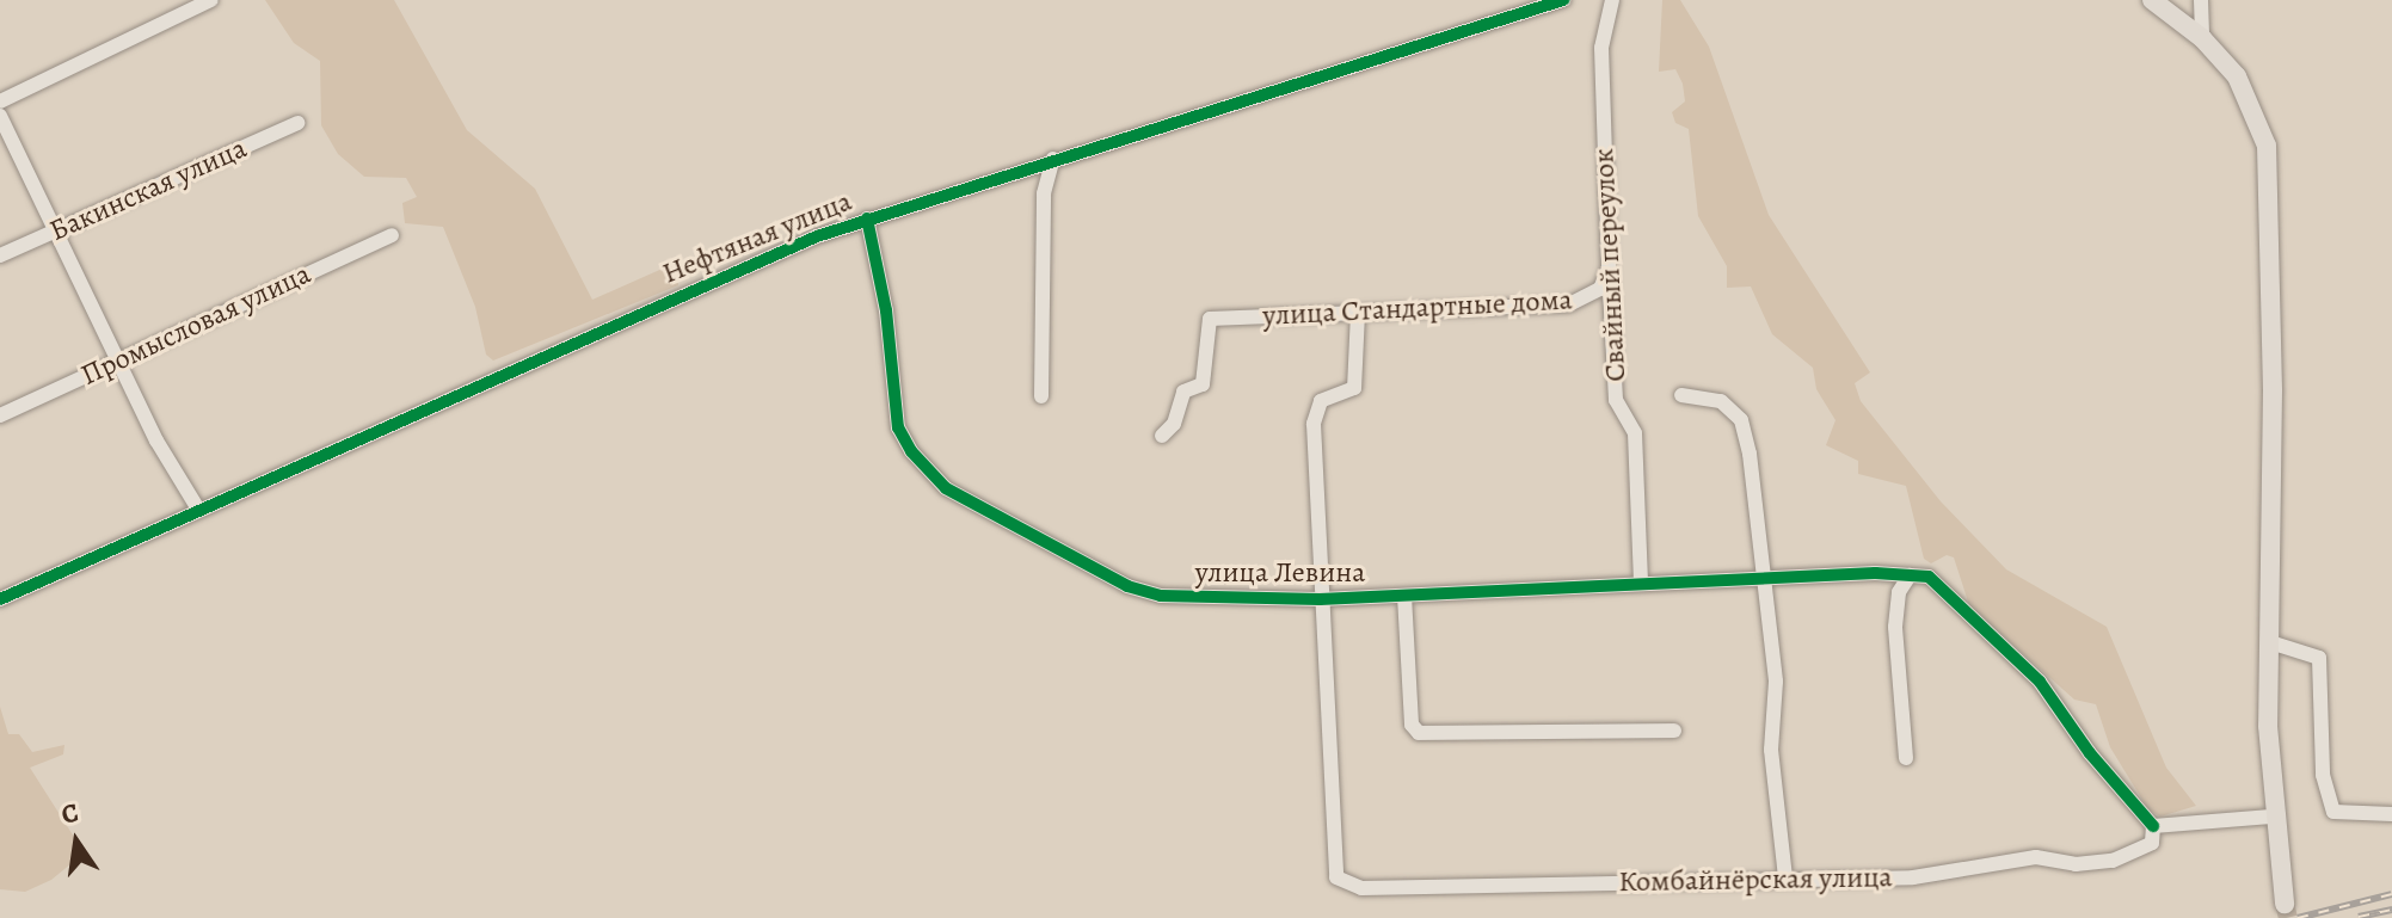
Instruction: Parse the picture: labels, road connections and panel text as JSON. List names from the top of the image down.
{
  "streets": {
    "street": [
      "Бакинская улица",
      "Нефтяная улица",
      "Свайный переулок",
      "улица Стандартные дома",
      "Промысловая улица",
      "улица Левина",
      "Комбайнёрская улица"
    ]
  },
  "crossings": [
    ["Нефтяная улица", "улица Левина"],
    ["Свайный переулок", "улица Стандартные дома"],
    ["Свайный переулок", "улица Левина"],
    ["улица Левина", "Комбайнёрская улица"]
  ],
  "north": "top"
}
